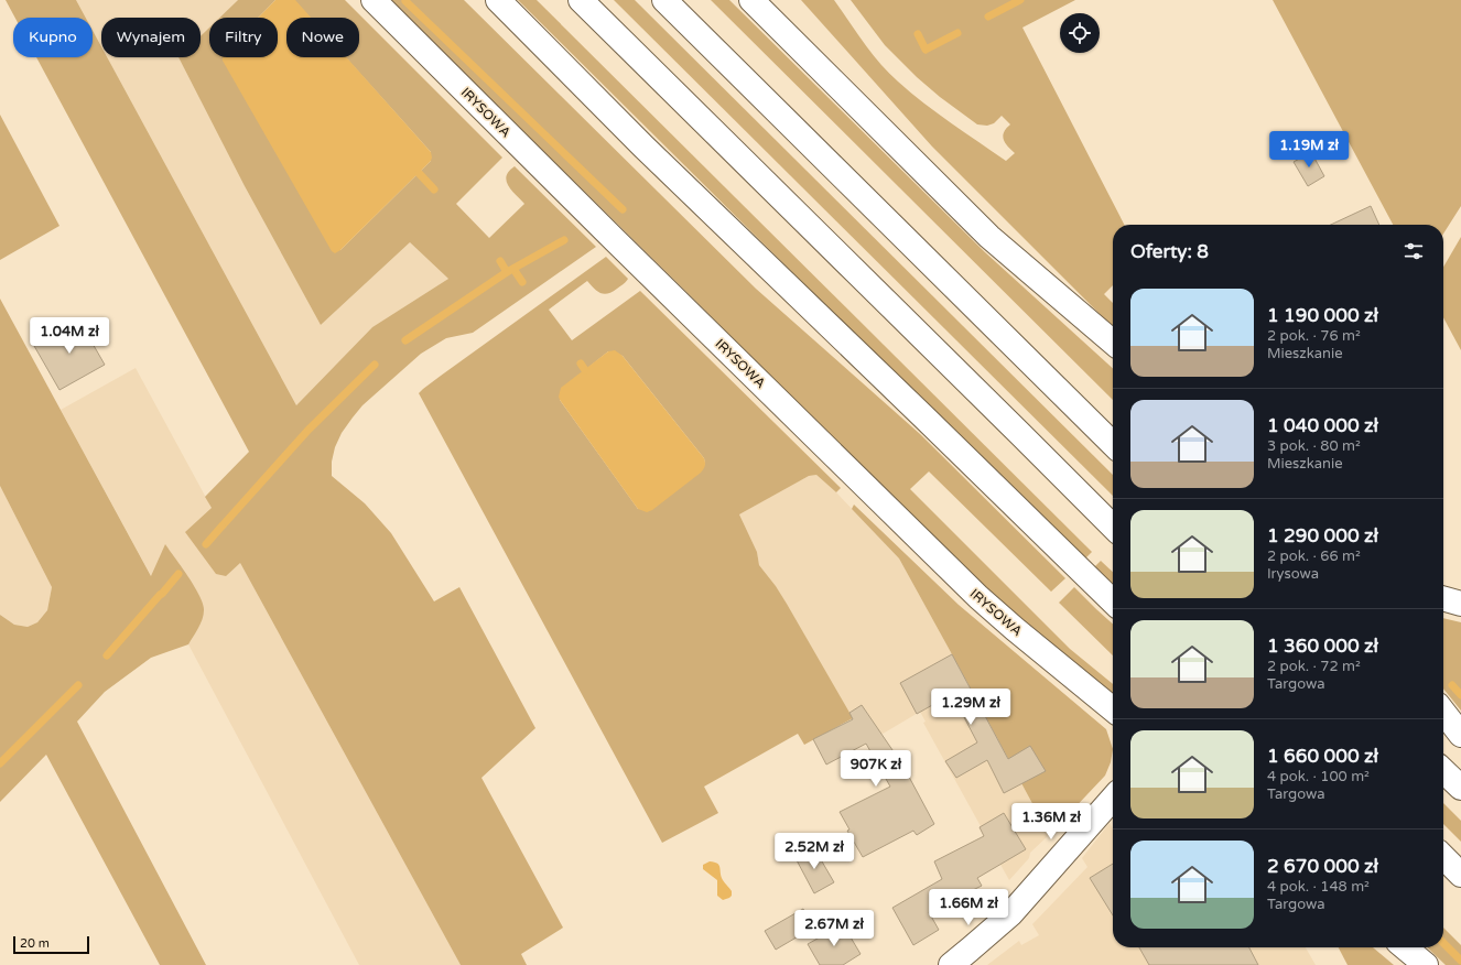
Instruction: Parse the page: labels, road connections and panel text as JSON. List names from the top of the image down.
{
  "streets": {
    "main road": ["IRYSOWA"]
  },
  "scale_bar": "20 m",
  "page": {
    "chip": [
      "Kupno",
      "Wynajem",
      "Filtry",
      "Nowe"
    ],
    "price": [
      "1.19M zł",
      "1.04M zł",
      "1.29M zł",
      "907K zł",
      "1.36M zł",
      "2.52M zł",
      "1.66M zł",
      "2.67M zł"
    ],
    "heading": "Oferty: 8",
    "list": [
      {
        "name": "1 190 000 zł",
        "note": "2 pok. · 76 m² · Mieszkanie"
      },
      {
        "name": "1 040 000 zł",
        "note": "3 pok. · 80 m² · Mieszkanie"
      },
      {
        "name": "1 290 000 zł",
        "note": "2 pok. · 66 m² · Irysowa"
      },
      {
        "name": "1 360 000 zł",
        "note": "2 pok. · 72 m² · Targowa"
      },
      {
        "name": "1 660 000 zł",
        "note": "4 pok. · 100 m² · Targowa"
      },
      {
        "name": "2 670 000 zł",
        "note": "4 pok. · 148 m² · Targowa"
      }
    ],
    "scale": "20 m"
  }
}
